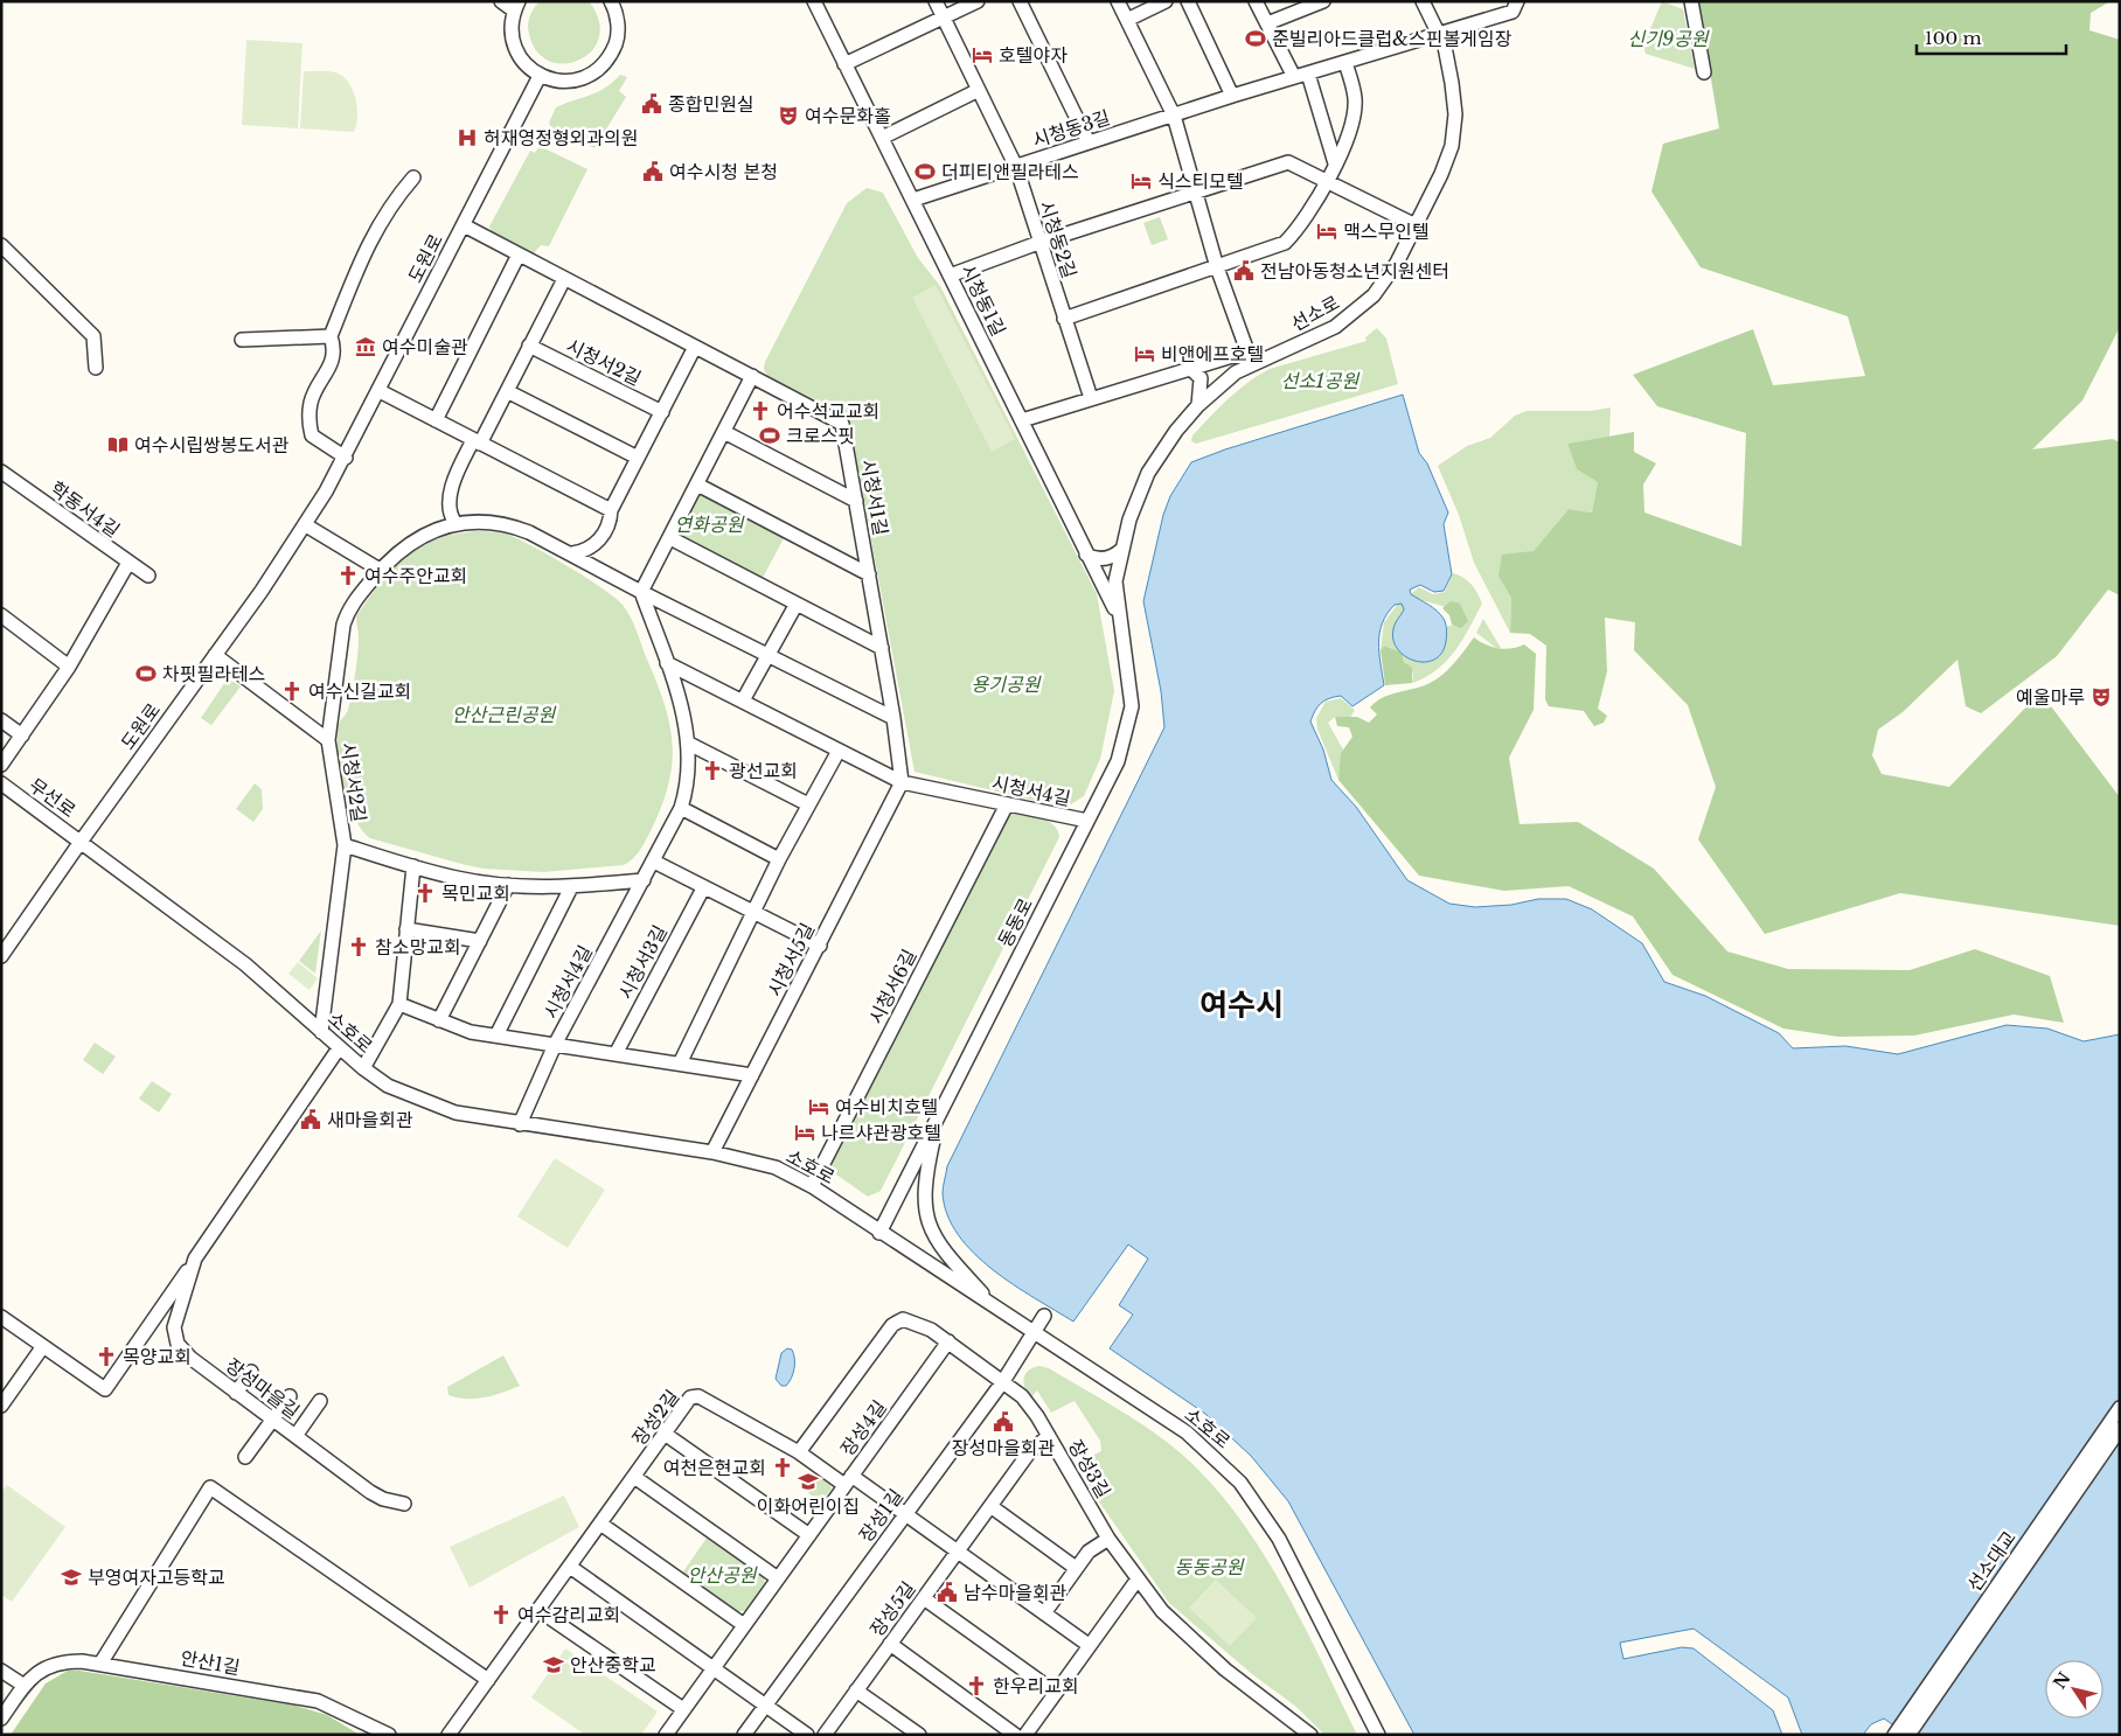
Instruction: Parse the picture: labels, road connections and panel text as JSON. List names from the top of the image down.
{
  "streets": {
    "street": [
      "시청동3길",
      "시청동2길",
      "도원로",
      "시청동1길",
      "선소로",
      "시청서2길",
      "시청서1길",
      "학동서4길",
      "시청서4길",
      "무선로",
      "동동로",
      "시청서5길",
      "시청서3길",
      "시청서6길",
      "소호로",
      "장성마을길",
      "장성2길",
      "장성4길",
      "장성3길",
      "장성1길",
      "선소대교",
      "장성5길",
      "안산1길"
    ]
  },
  "crossings": [
    ["시청동3길", "시청동2길"],
    ["시청동3길", "시청동1길"],
    ["시청동3길", "선소로"],
    ["도원로", "시청서1길"],
    ["도원로", "무선로"],
    ["도원로", "소호로"],
    ["시청동1길", "선소로"],
    ["시청동1길", "동동로"],
    ["선소로", "동동로"],
    ["시청서2길", "시청서4길"],
    ["시청서2길", "소호로"],
    ["시청서1길", "시청서4길"],
    ["시청서1길", "시청서5길"],
    ["시청서4길", "동동로"],
    ["시청서4길", "시청서5길"],
    ["시청서4길", "시청서6길"],
    ["시청서4길", "소호로"],
    ["무선로", "소호로"],
    ["동동로", "소호로"],
    ["시청서5길", "소호로"],
    ["시청서6길", "소호로"],
    ["소호로", "장성마을길"],
    ["소호로", "장성1길"],
    ["장성2길", "장성4길"],
    ["장성2길", "장성1길"],
    ["장성2길", "장성5길"],
    ["장성3길", "장성1길"],
    ["장성3길", "장성5길"]
  ],
  "districts": ["여수시"],
  "parks": [
    "신기9공원",
    "선소1공원",
    "연화공원",
    "용기공원",
    "안산근린공원",
    "동동공원",
    "안산공원"
  ],
  "places": {
    "sports": [
      "준빌리아드클럽&스핀볼게임장",
      "더피티앤필라테스",
      "크로스핏",
      "차핏필라테스"
    ],
    "hotel": [
      "호텔야자",
      "식스티모텔",
      "맥스무인텔",
      "비앤에프호텔",
      "여수비치호텔",
      "나르샤관광호텔"
    ],
    "public building": [
      "종합민원실",
      "여수시청 본청",
      "전남아동청소년지원센터",
      "새마을회관",
      "장성마을회관",
      "남수마을회관"
    ],
    "theatre": ["여수문화홀", "예울마루"],
    "hospital": ["허재영정형외과의원"],
    "museum": ["여수미술관"],
    "church": [
      "어수석교교회",
      "여수주안교회",
      "여수신길교회",
      "광선교회",
      "목민교회",
      "참소망교회",
      "목양교회",
      "여천은현교회",
      "여수감리교회",
      "한우리교회"
    ],
    "library": ["여수시립쌍봉도서관"],
    "school or university": ["이화어린이집", "부영여자고등학교", "안산중학교"]
  },
  "scale_bar": "100 m",
  "north": "top left"
}
